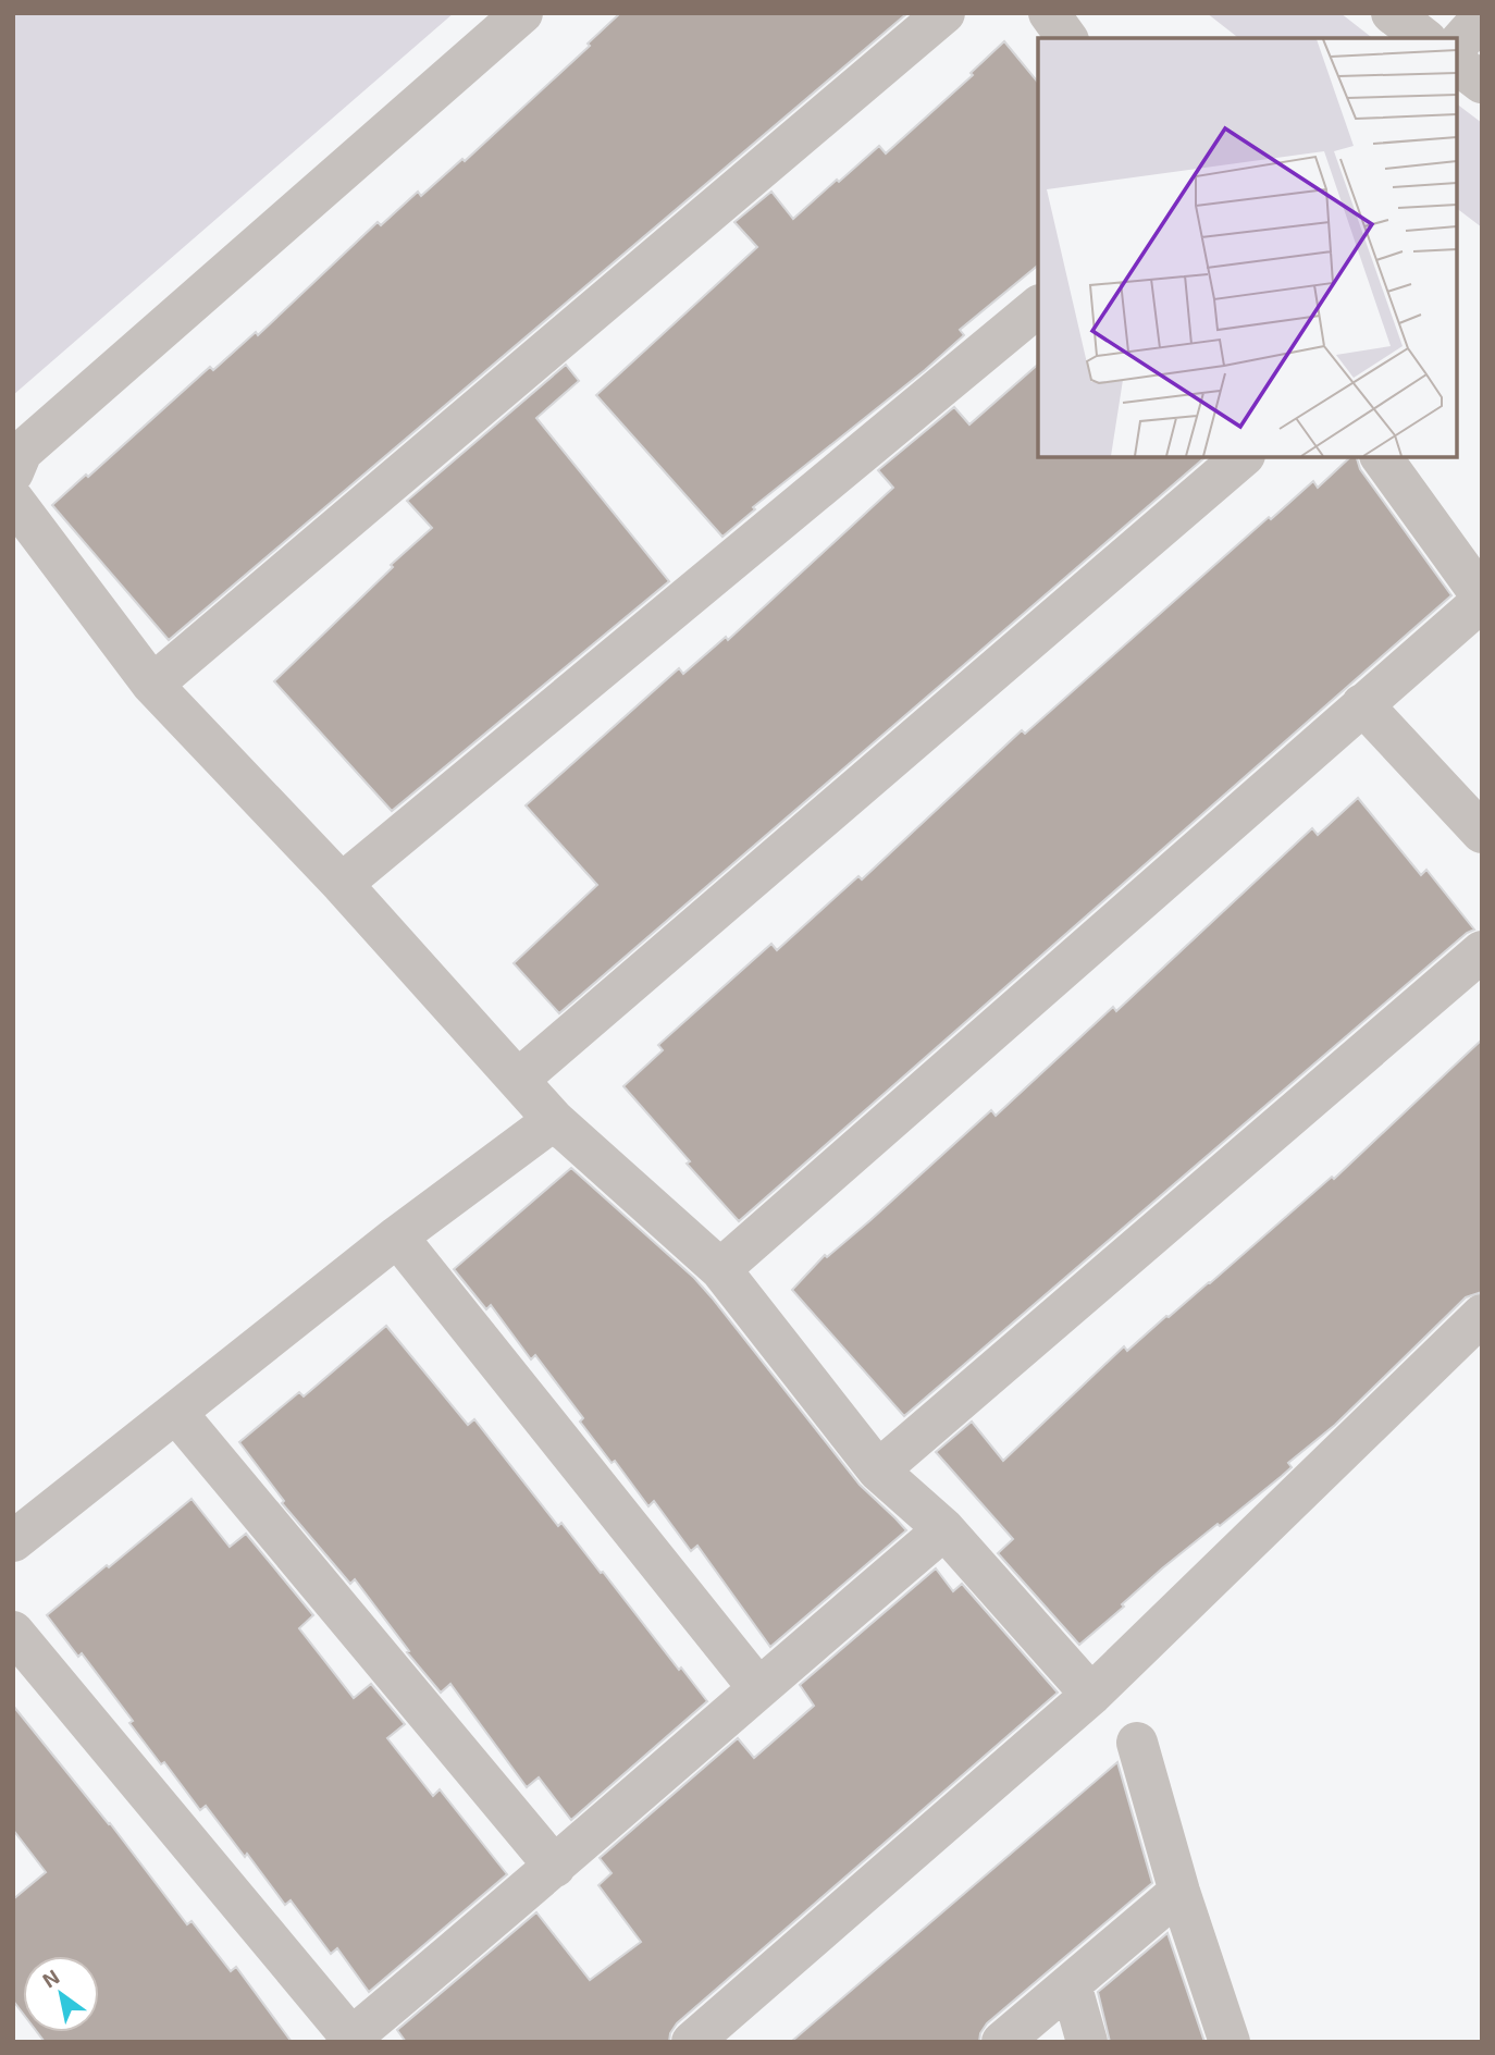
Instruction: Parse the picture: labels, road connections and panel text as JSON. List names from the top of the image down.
{
  "north": "top left"
}
